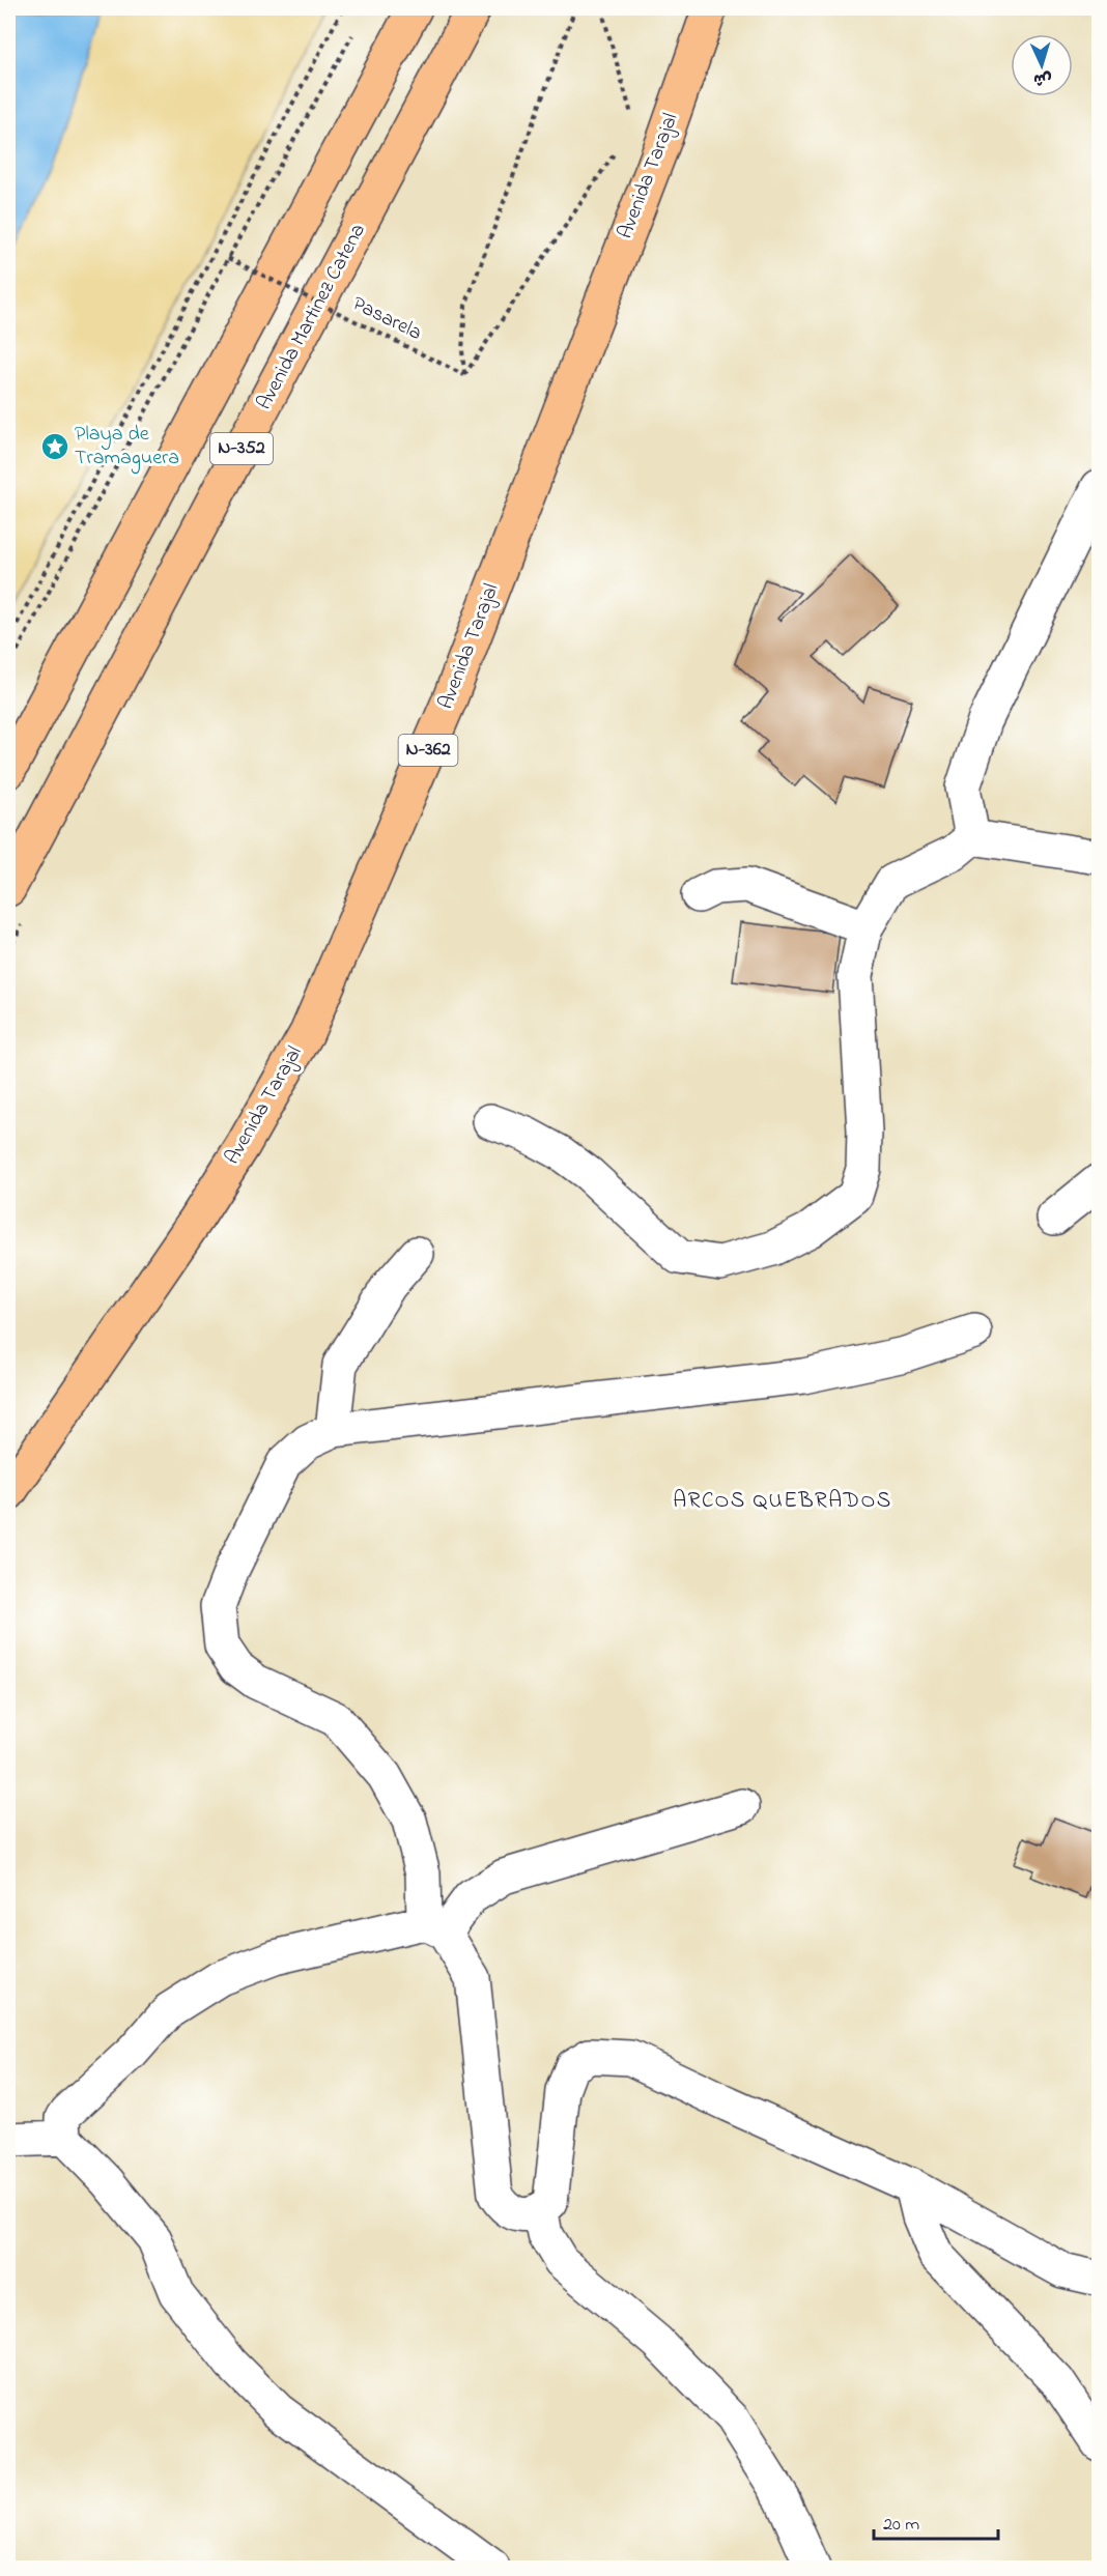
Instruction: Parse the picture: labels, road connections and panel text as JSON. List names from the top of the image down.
{
  "streets": {
    "highway": [
      "Avenida Tarajal",
      "Avenida Martinez Catena",
      "N-352",
      "N-362"
    ],
    "path": ["Pasarela"]
  },
  "districts": ["ARCOS QUEBRADOS"],
  "places": {
    "place": ["Playa de Tramaguera"]
  },
  "scale_bar": "20 m",
  "north": "bottom"
}
